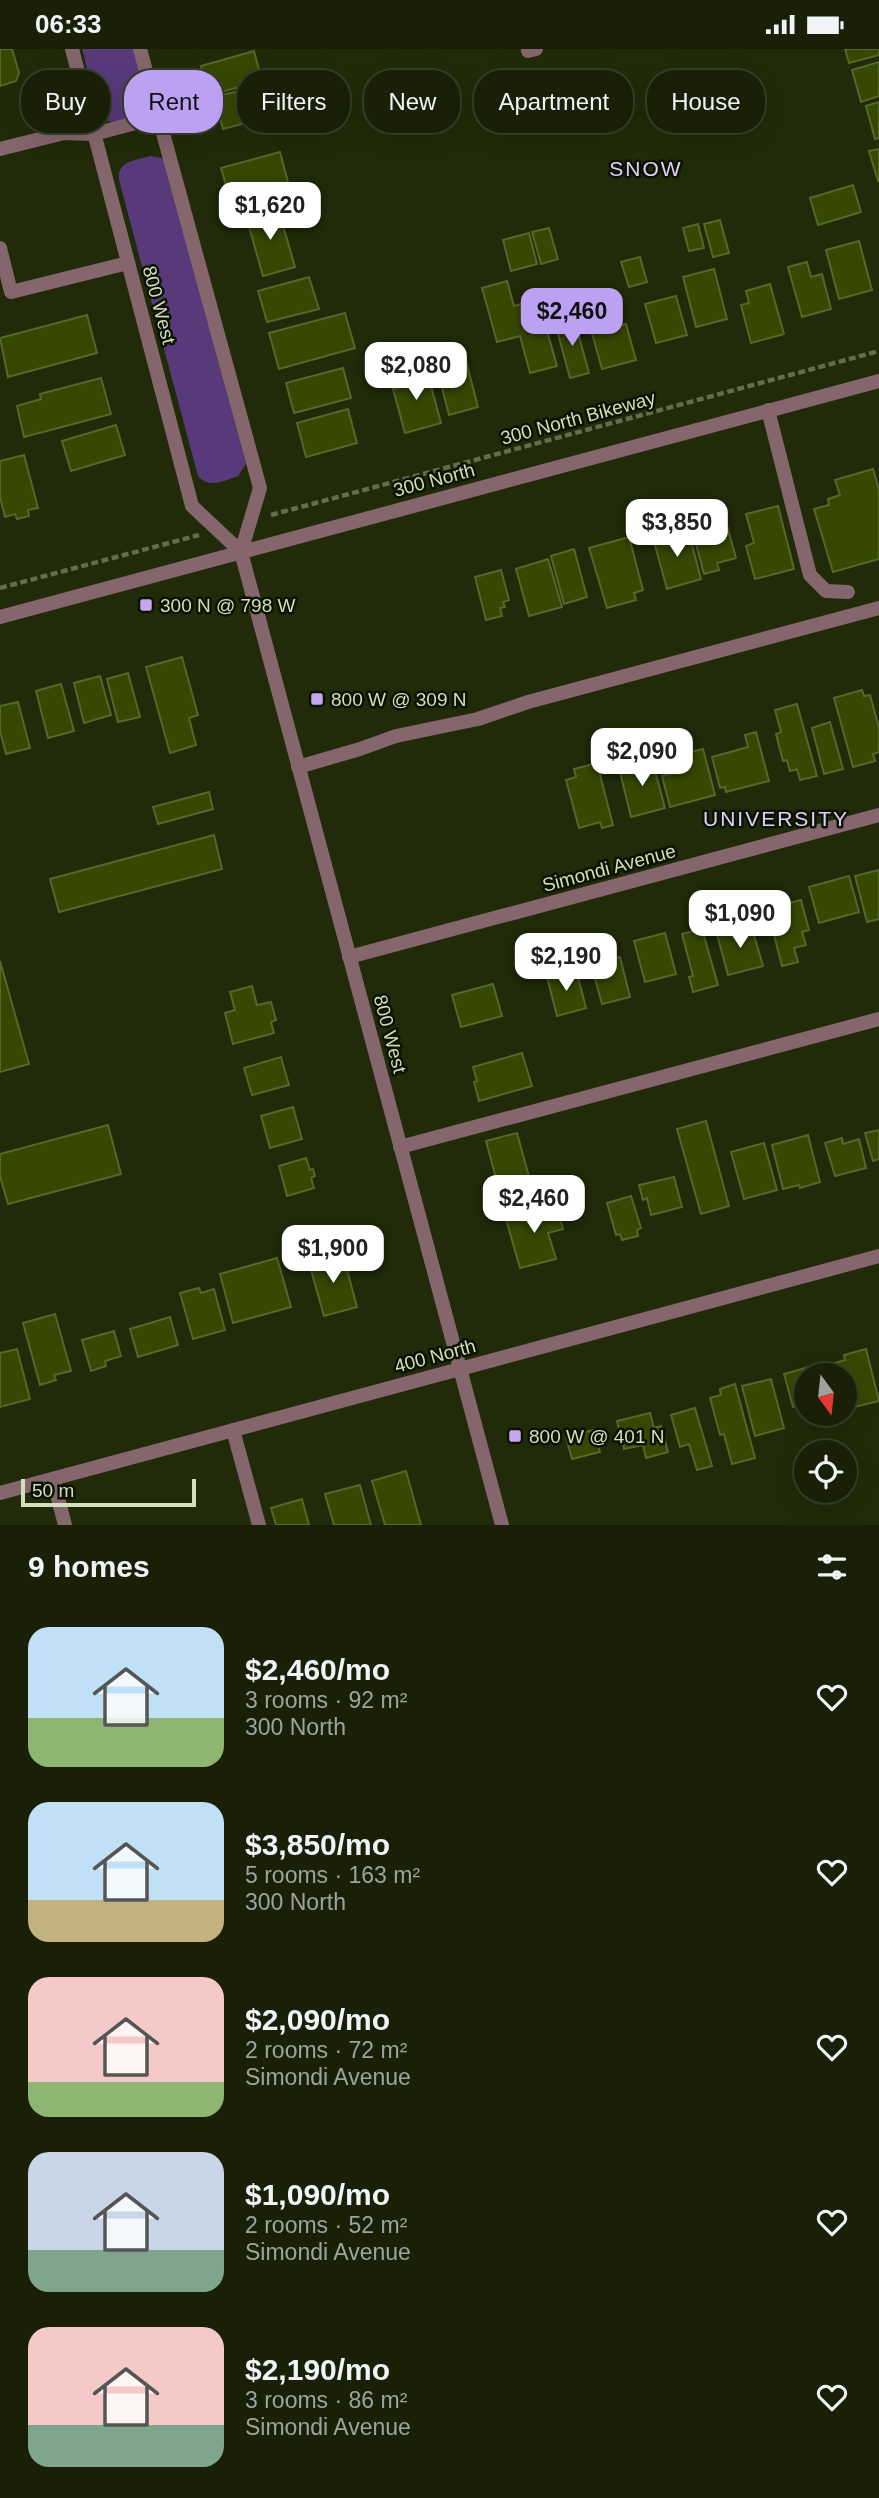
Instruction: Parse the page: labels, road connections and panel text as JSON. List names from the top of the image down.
{
  "streets": {
    "street": [
      "800 West",
      "300 North",
      "Simondi Avenue",
      "400 North"
    ],
    "path": ["300 North Bikeway"]
  },
  "crossings": [
    ["800 West", "300 North"],
    ["800 West", "Simondi Avenue"],
    ["800 West", "400 North"]
  ],
  "districts": ["SNOW", "UNIVERSITY"],
  "places": {
    "transit": ["300 N @ 798 W", "800 W @ 309 N", "800 W @ 401 N"]
  },
  "scale_bar": "50 m",
  "north": "bottom",
  "page": {
    "status": "06:33",
    "chip": [
      "Buy",
      "Rent",
      "Filters",
      "New",
      "Apartment",
      "House"
    ],
    "price": [
      "$1,620",
      "$2,460",
      "$2,080",
      "$3,850",
      "$2,090",
      "$1,090",
      "$2,190",
      "$2,460",
      "$1,900"
    ],
    "scale": "50 m",
    "heading": "9 homes",
    "list": [
      {
        "name": "$2,460/mo",
        "note": "3 rooms · 92 m² · 300 North"
      },
      {
        "name": "$3,850/mo",
        "note": "5 rooms · 163 m² · 300 North"
      },
      {
        "name": "$2,090/mo",
        "note": "2 rooms · 72 m² · Simondi Avenue"
      },
      {
        "name": "$1,090/mo",
        "note": "2 rooms · 52 m² · Simondi Avenue"
      },
      {
        "name": "$2,190/mo",
        "note": "3 rooms · 86 m² · Simondi Avenue"
      }
    ]
  }
}
